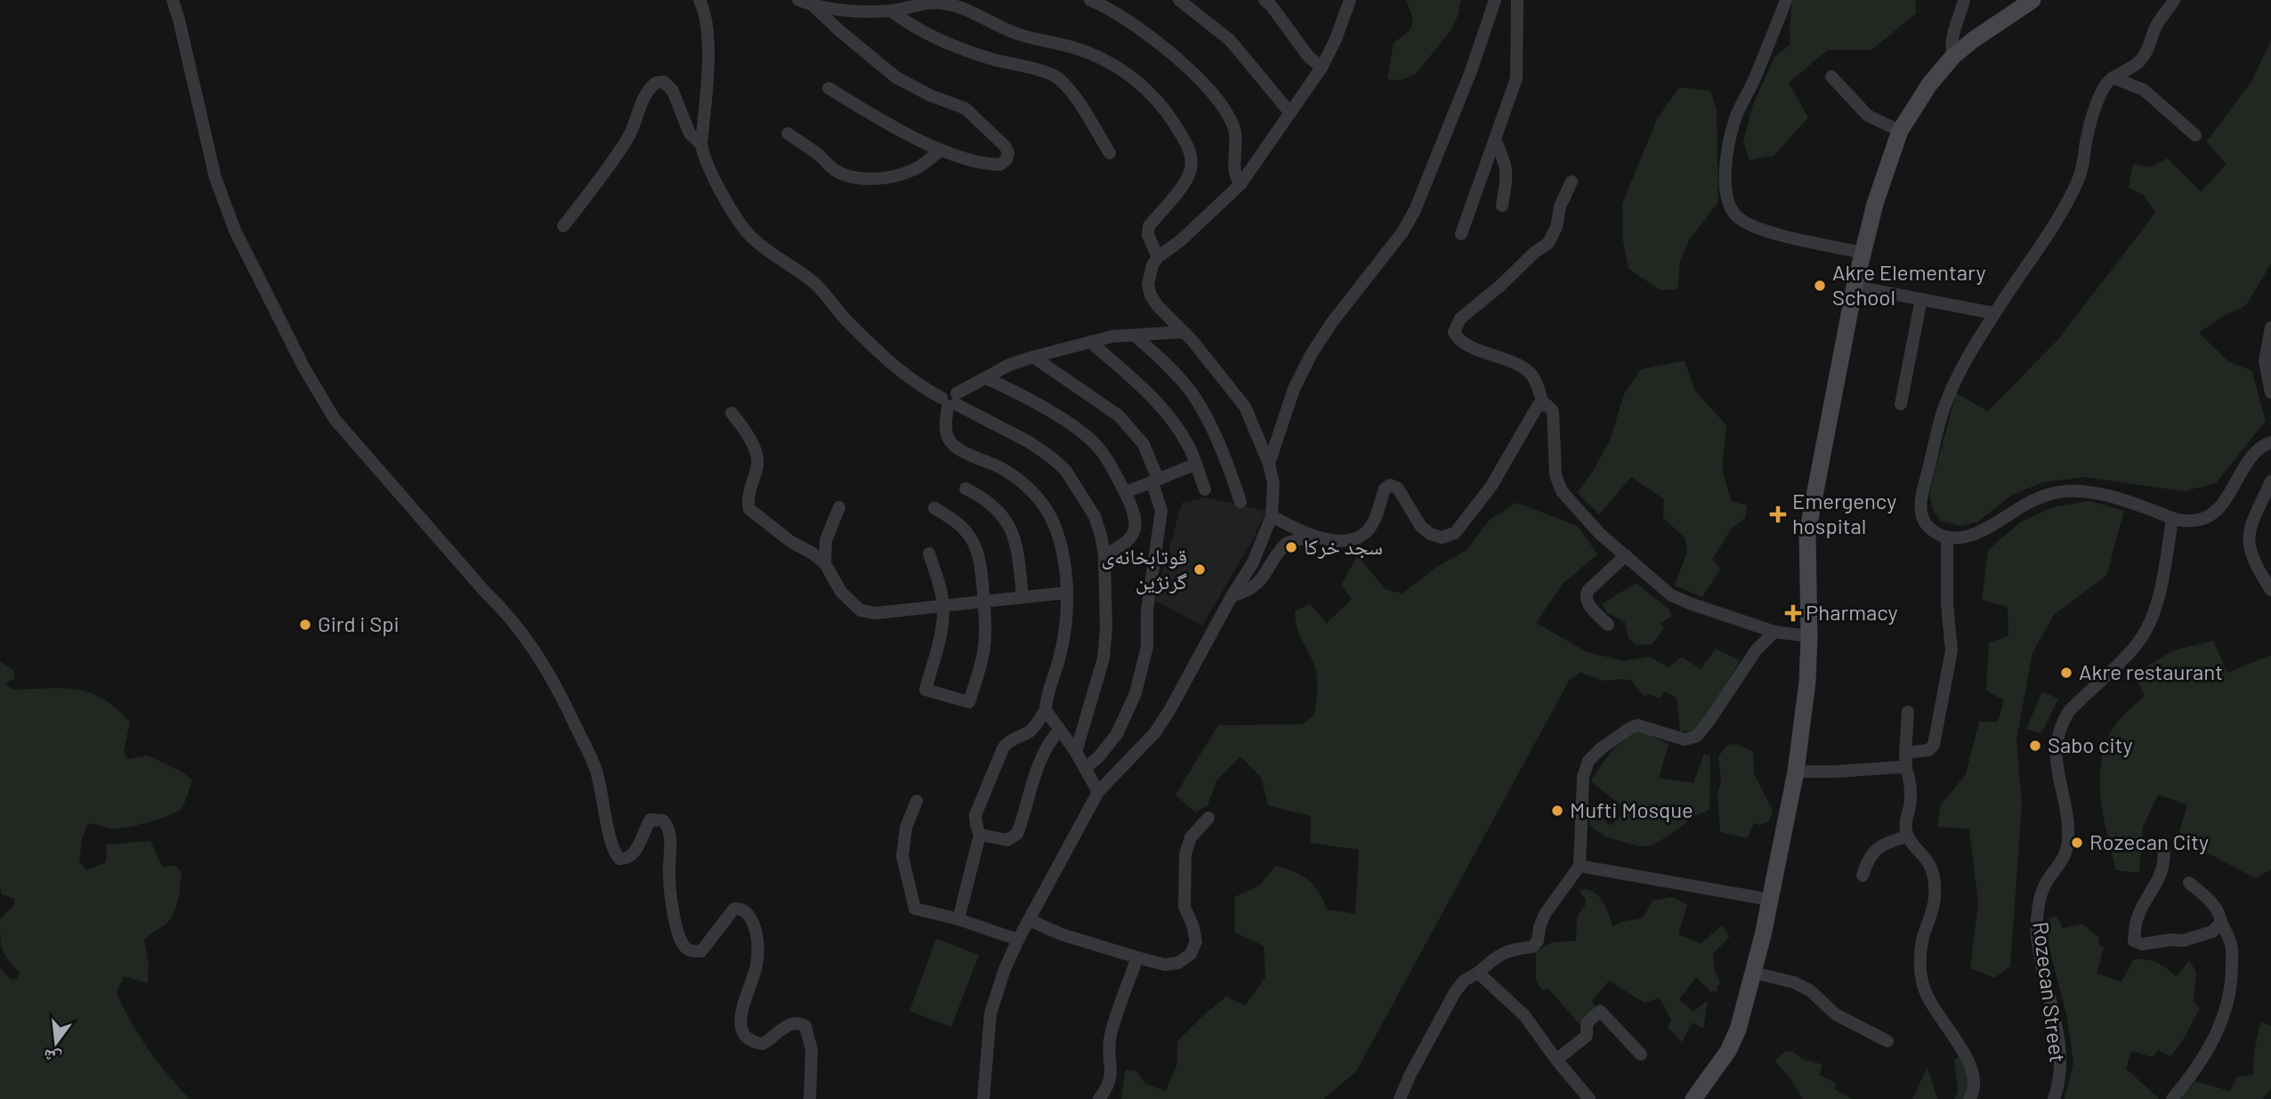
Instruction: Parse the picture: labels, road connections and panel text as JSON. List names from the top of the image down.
{
  "streets": {
    "street": ["Rozecan Street"]
  },
  "places": {
    "other": [
      "Akre Elementary School",
      "سجد خركا",
      "قوتابخانەی گرنژین",
      "Gird i Spi",
      "Akre restaurant",
      "Sabo city",
      "Mufti Mosque",
      "Rozecan City"
    ],
    "health": ["Emergency hospital", "Pharmacy"]
  },
  "north": "bottom"
}
